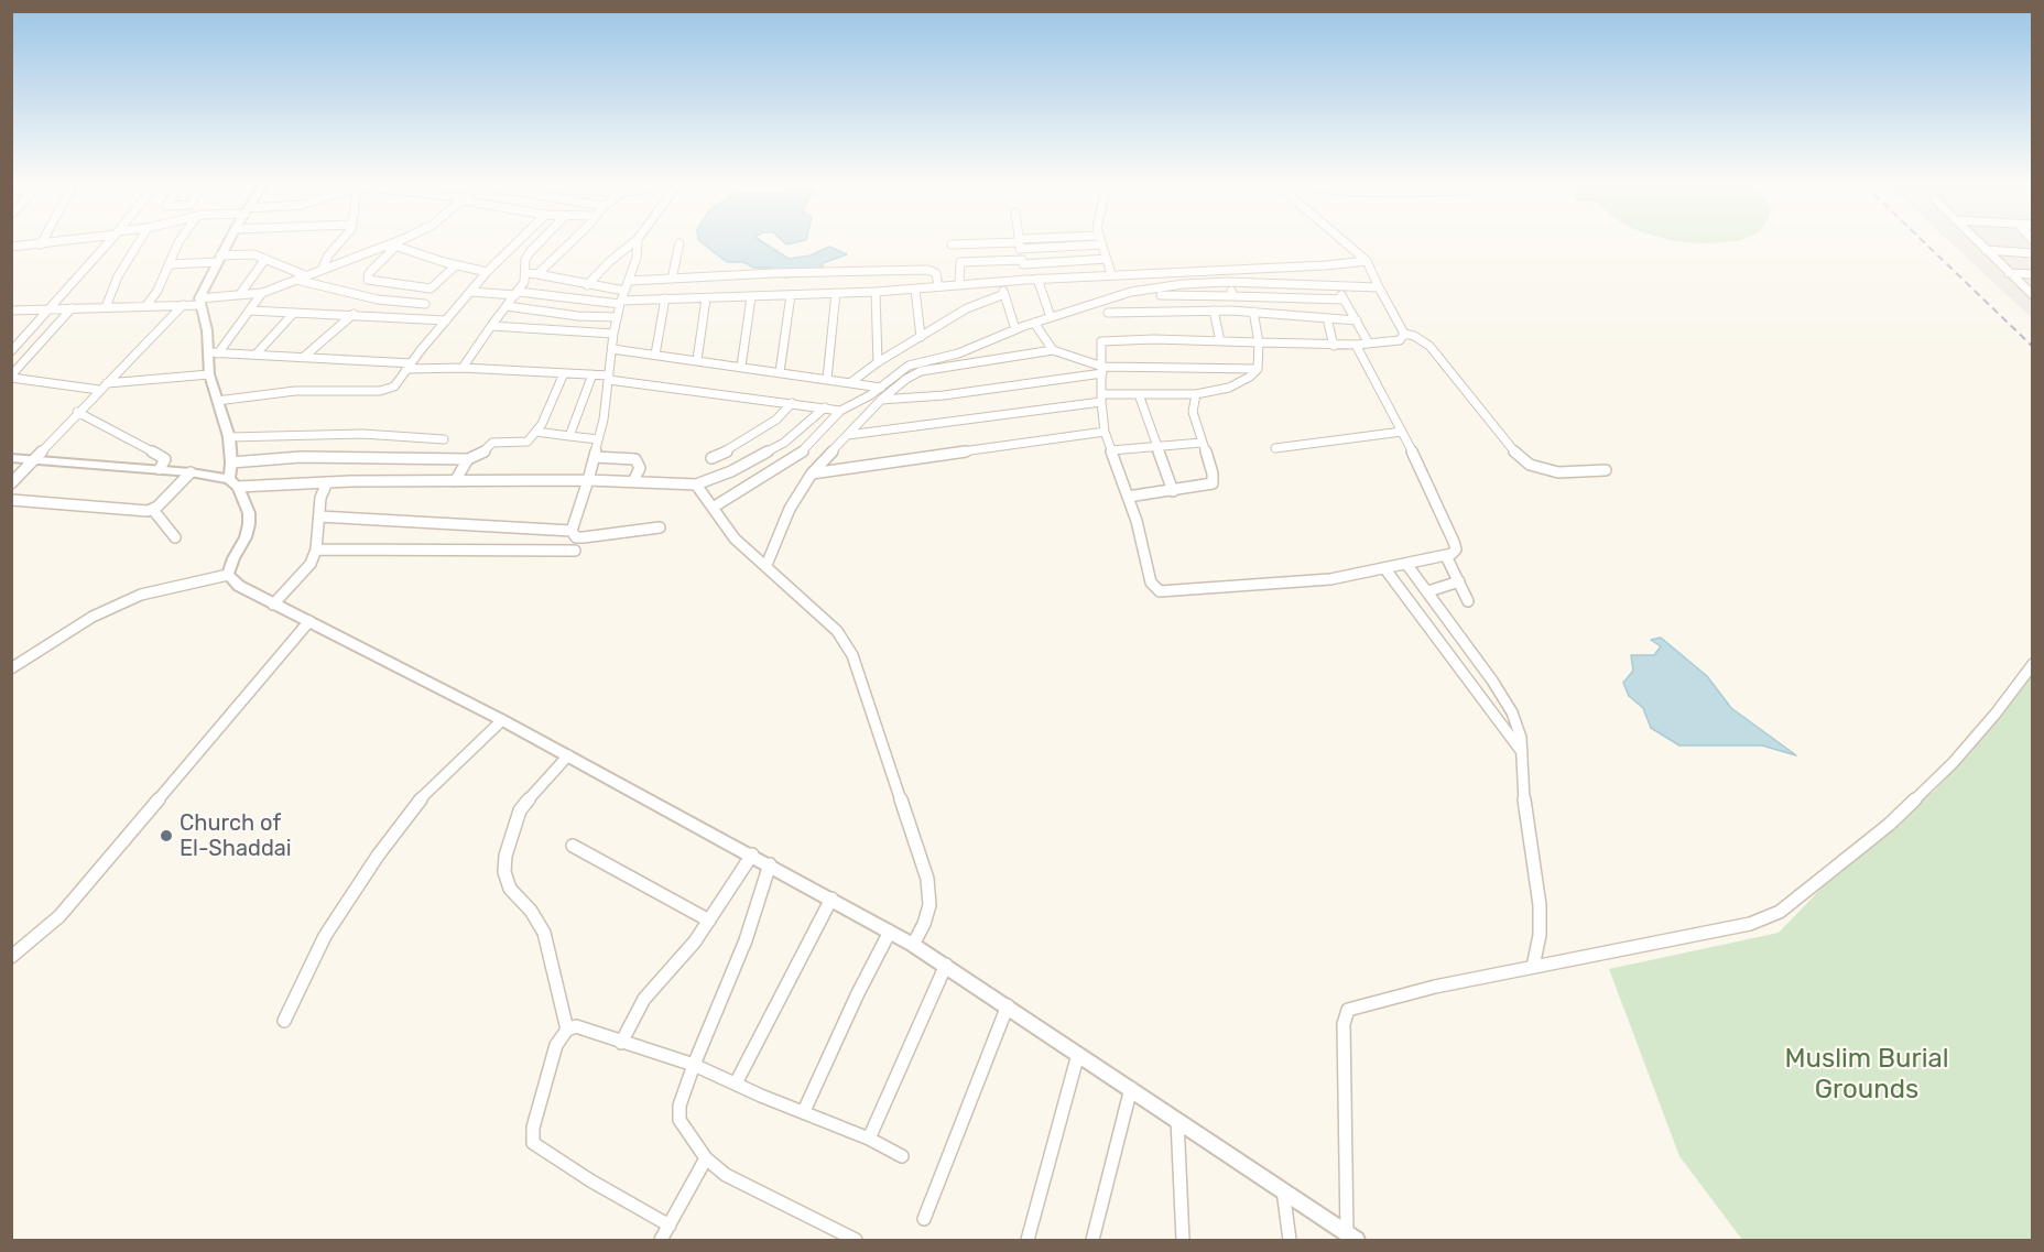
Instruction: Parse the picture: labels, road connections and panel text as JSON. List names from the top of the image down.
{
  "parks": ["Muslim Burial Grounds"],
  "places": ["Church of El-Shaddai"]
}
